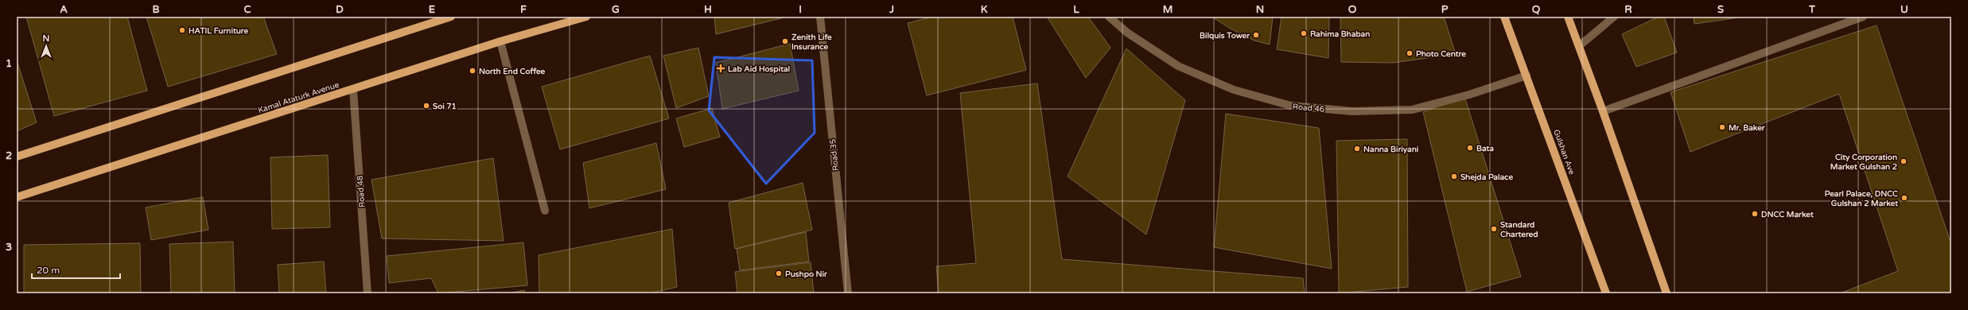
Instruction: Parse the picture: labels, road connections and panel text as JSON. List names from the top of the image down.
{
  "streets": {
    "main road": ["Kamal Ataturk Avenue", "Gulshan Ave"],
    "street": ["Road 46", "Road 35", "Road 48"]
  },
  "crossings": [
    ["Kamal Ataturk Avenue", "Road 48"],
    ["Road 46", "Gulshan Ave"]
  ],
  "places": {
    "other": [
      "HATIL Furniture",
      "Rahima Bhaban",
      "Bilquis Tower",
      "Zenith Life Insurance",
      "Photo Centre",
      "North End Coffee",
      "Soi 71",
      "Mr. Baker",
      "Bata",
      "Nanna Biriyani",
      "City Corporation Market Gulshan 2",
      "Shejda Palace",
      "Pearl Palace, DNCC Gulshan 2 Market",
      "DNCC Market",
      "Standard Chartered",
      "Pushpo Nir"
    ],
    "health": ["Lab Aid Hospital"]
  },
  "scale_bar": "20 m",
  "north": "top",
  "grid": {
    "columns": [
      "A",
      "B",
      "C",
      "D",
      "E",
      "F",
      "G",
      "H",
      "I",
      "J",
      "K",
      "L",
      "M",
      "N",
      "O",
      "P",
      "Q",
      "R",
      "S",
      "T",
      "U"
    ],
    "rows": ["1", "2", "3"]
  }
}
